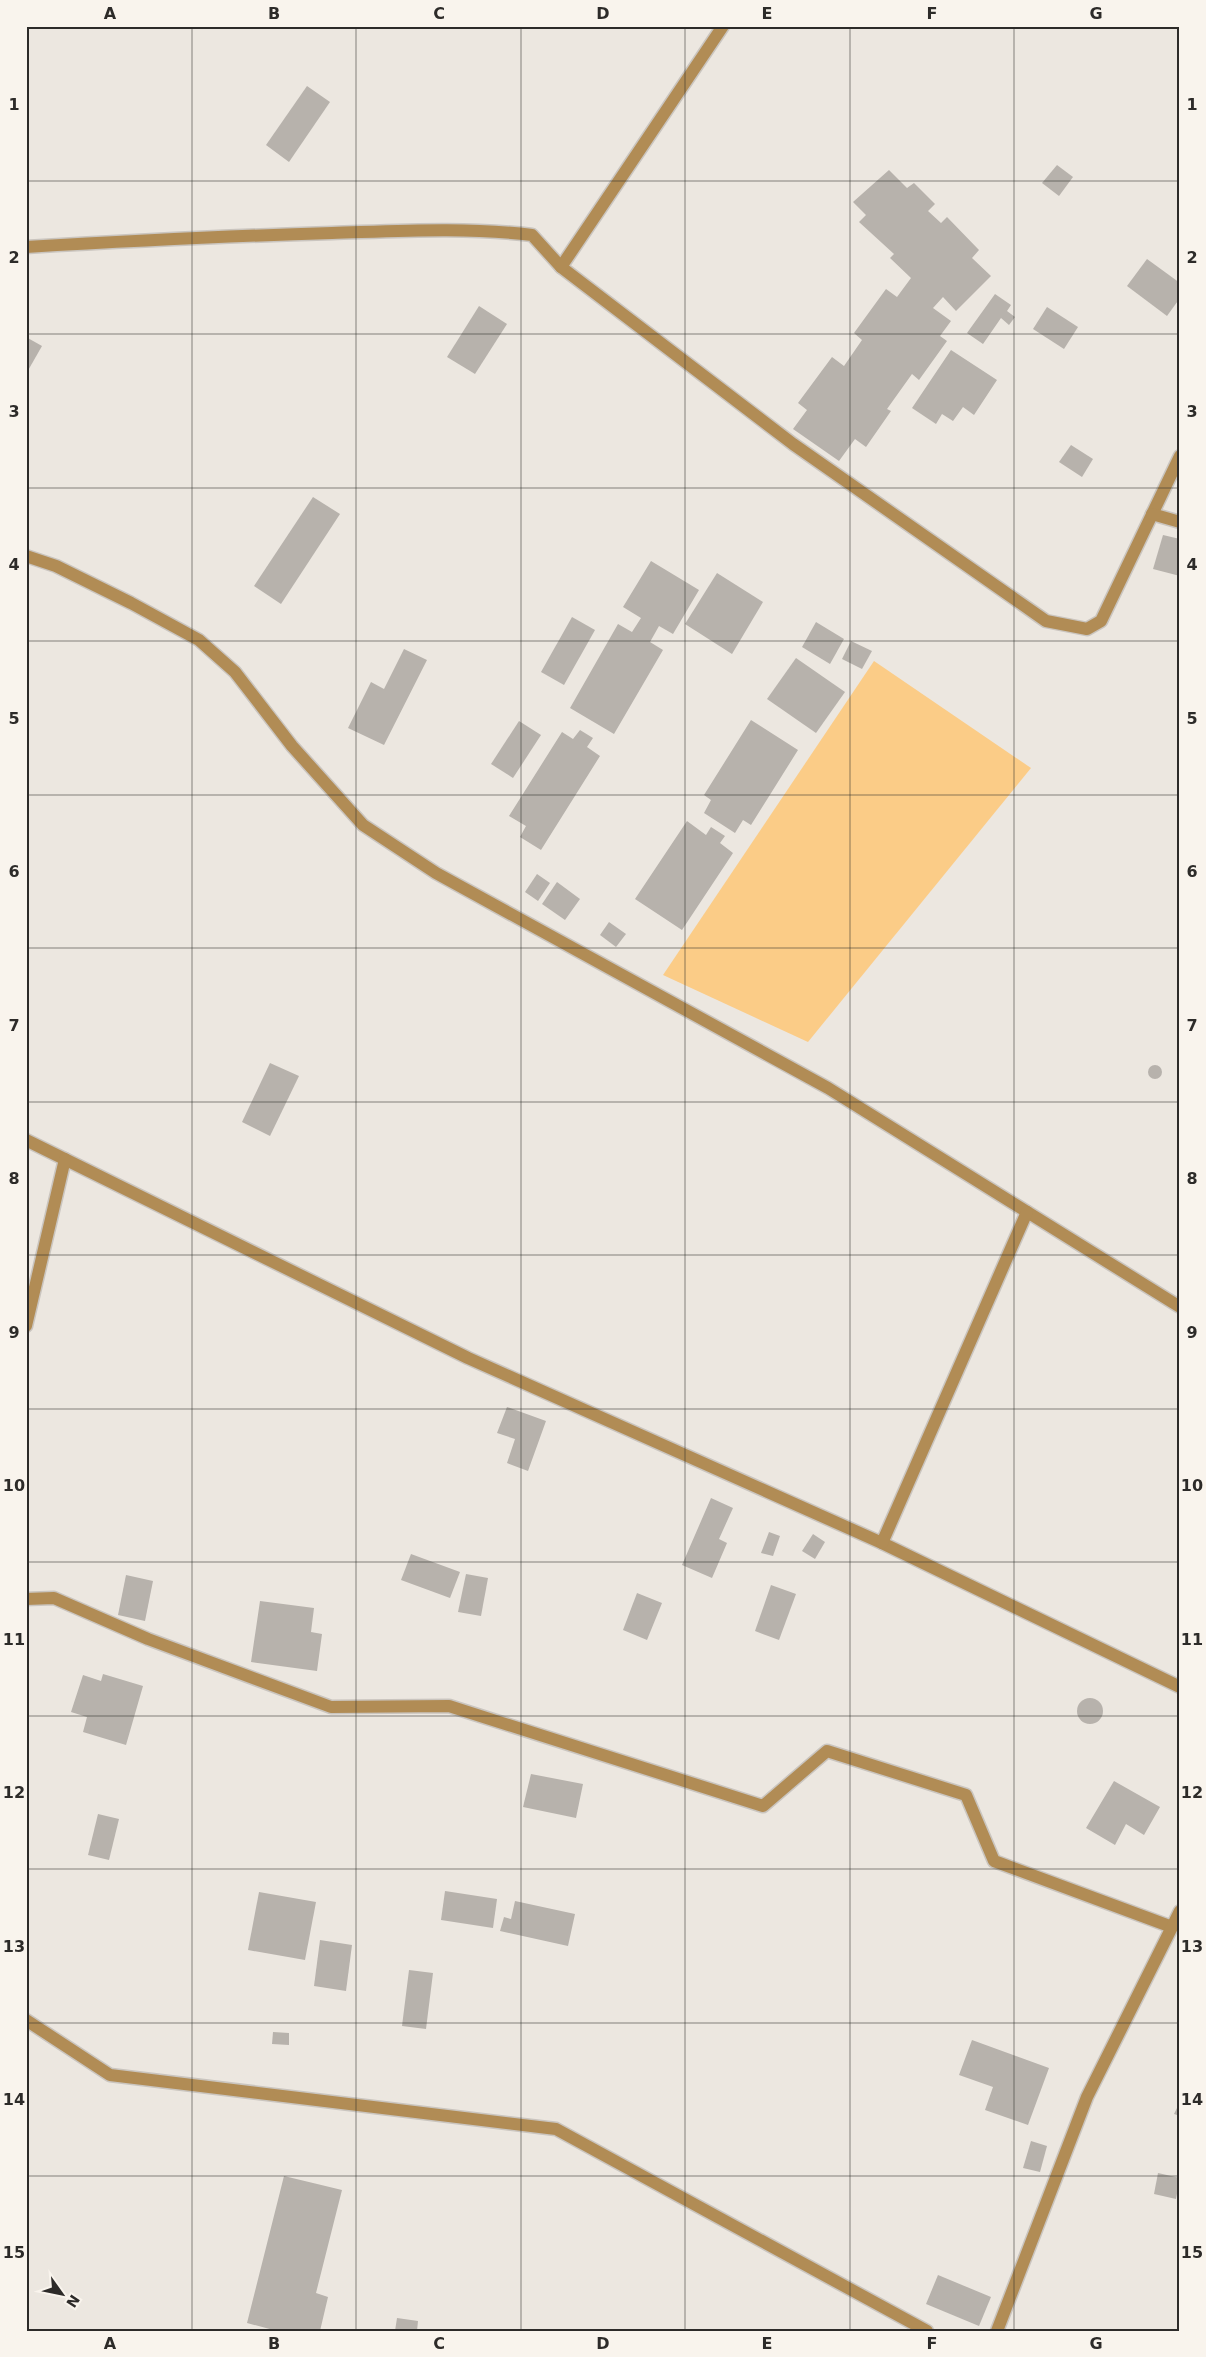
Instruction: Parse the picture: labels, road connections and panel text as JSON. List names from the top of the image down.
{
  "north": "bottom right",
  "grid": {
    "columns": [
      "A",
      "B",
      "C",
      "D",
      "E",
      "F",
      "G"
    ],
    "rows": [
      "1",
      "2",
      "3",
      "4",
      "5",
      "6",
      "7",
      "8",
      "9",
      "10",
      "11",
      "12",
      "13",
      "14",
      "15"
    ]
  }
}
